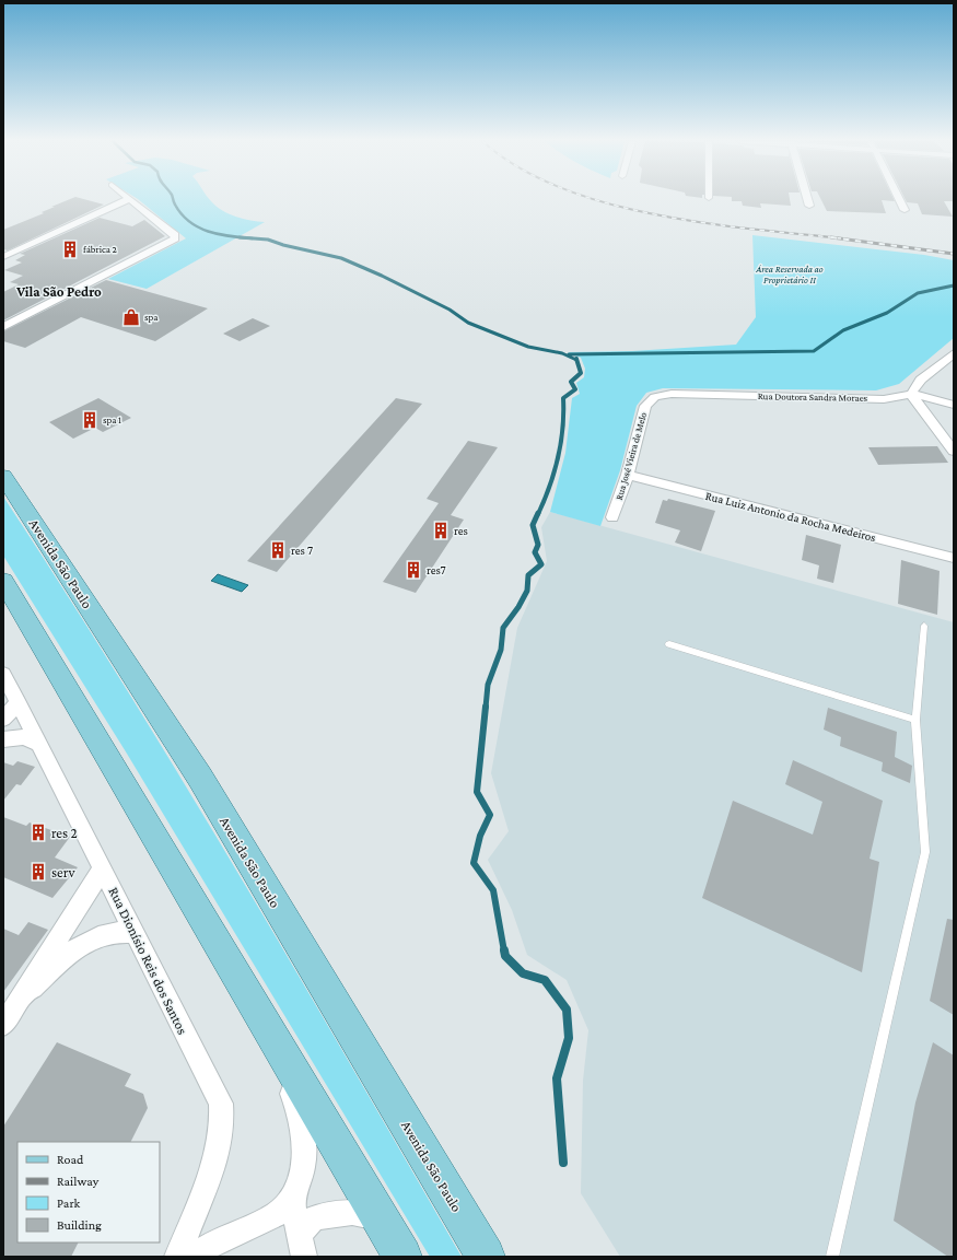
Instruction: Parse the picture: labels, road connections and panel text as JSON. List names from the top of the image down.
{
  "streets": {
    "main road": ["Avenida São Paulo"],
    "street": [
      "Rua Doutora Sandra Moraes",
      "Rua José Vieira de Melo",
      "Rua Luiz Antonio da Rocha Medeiros",
      "Rua Dionísio Reis dos Santos"
    ]
  },
  "crossings": [
    ["Rua Doutora Sandra Moraes", "Rua José Vieira de Melo"],
    ["Rua José Vieira de Melo", "Rua Luiz Antonio da Rocha Medeiros"]
  ],
  "districts": ["Vila São Pedro"],
  "parks": ["Área Reservada ao Proprietário II"],
  "places": {
    "building": [
      "fábrica 2",
      "spa 1",
      "res",
      "res 7",
      "res7",
      "res 2",
      "serv"
    ],
    "shop": ["spa"]
  },
  "legend": [
    "Road",
    "Railway",
    "Park",
    "Building"
  ]
}
